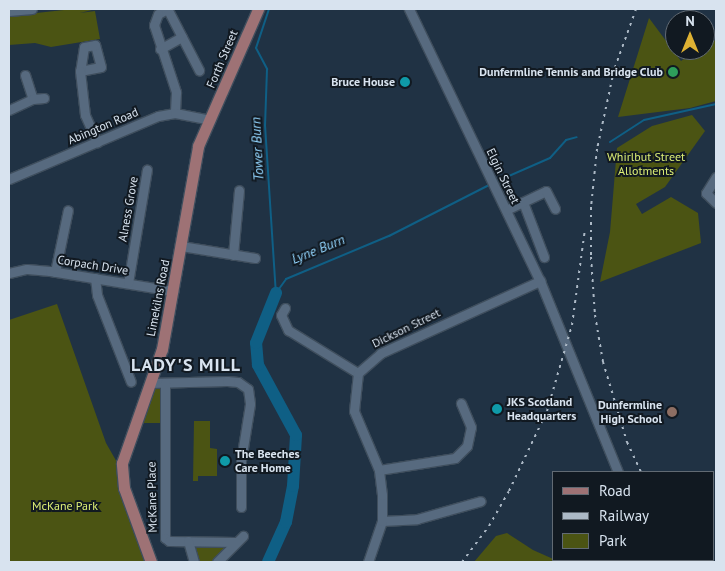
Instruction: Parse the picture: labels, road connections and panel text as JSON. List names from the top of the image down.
{
  "streets": {
    "main road": ["Forth Street", "Limekilns Road"],
    "street": [
      "Abington Road",
      "Elgin Street",
      "Alness Grove",
      "Corpach Drive",
      "Dickson Street",
      "McKane Place"
    ]
  },
  "crossings": [
    ["Forth Street", "Abington Road"],
    ["Forth Street", "Limekilns Road"],
    ["Abington Road", "Limekilns Road"],
    ["Elgin Street", "Dickson Street"],
    ["Alness Grove", "Corpach Drive"],
    ["Corpach Drive", "Limekilns Road"]
  ],
  "districts": ["LADY'S MILL"],
  "water": ["Tower Burn", "Lyne Burn"],
  "parks": ["Whirlbut Street Allotments", "McKane Park"],
  "places": [
    "Dunfermline Tennis and Bridge Club",
    "Bruce House",
    "JKS Scotland Headquarters",
    "Dunfermline High School",
    "The Beeches Care Home"
  ],
  "legend": ["Road", "Railway", "Park"],
  "north": "top"
}
